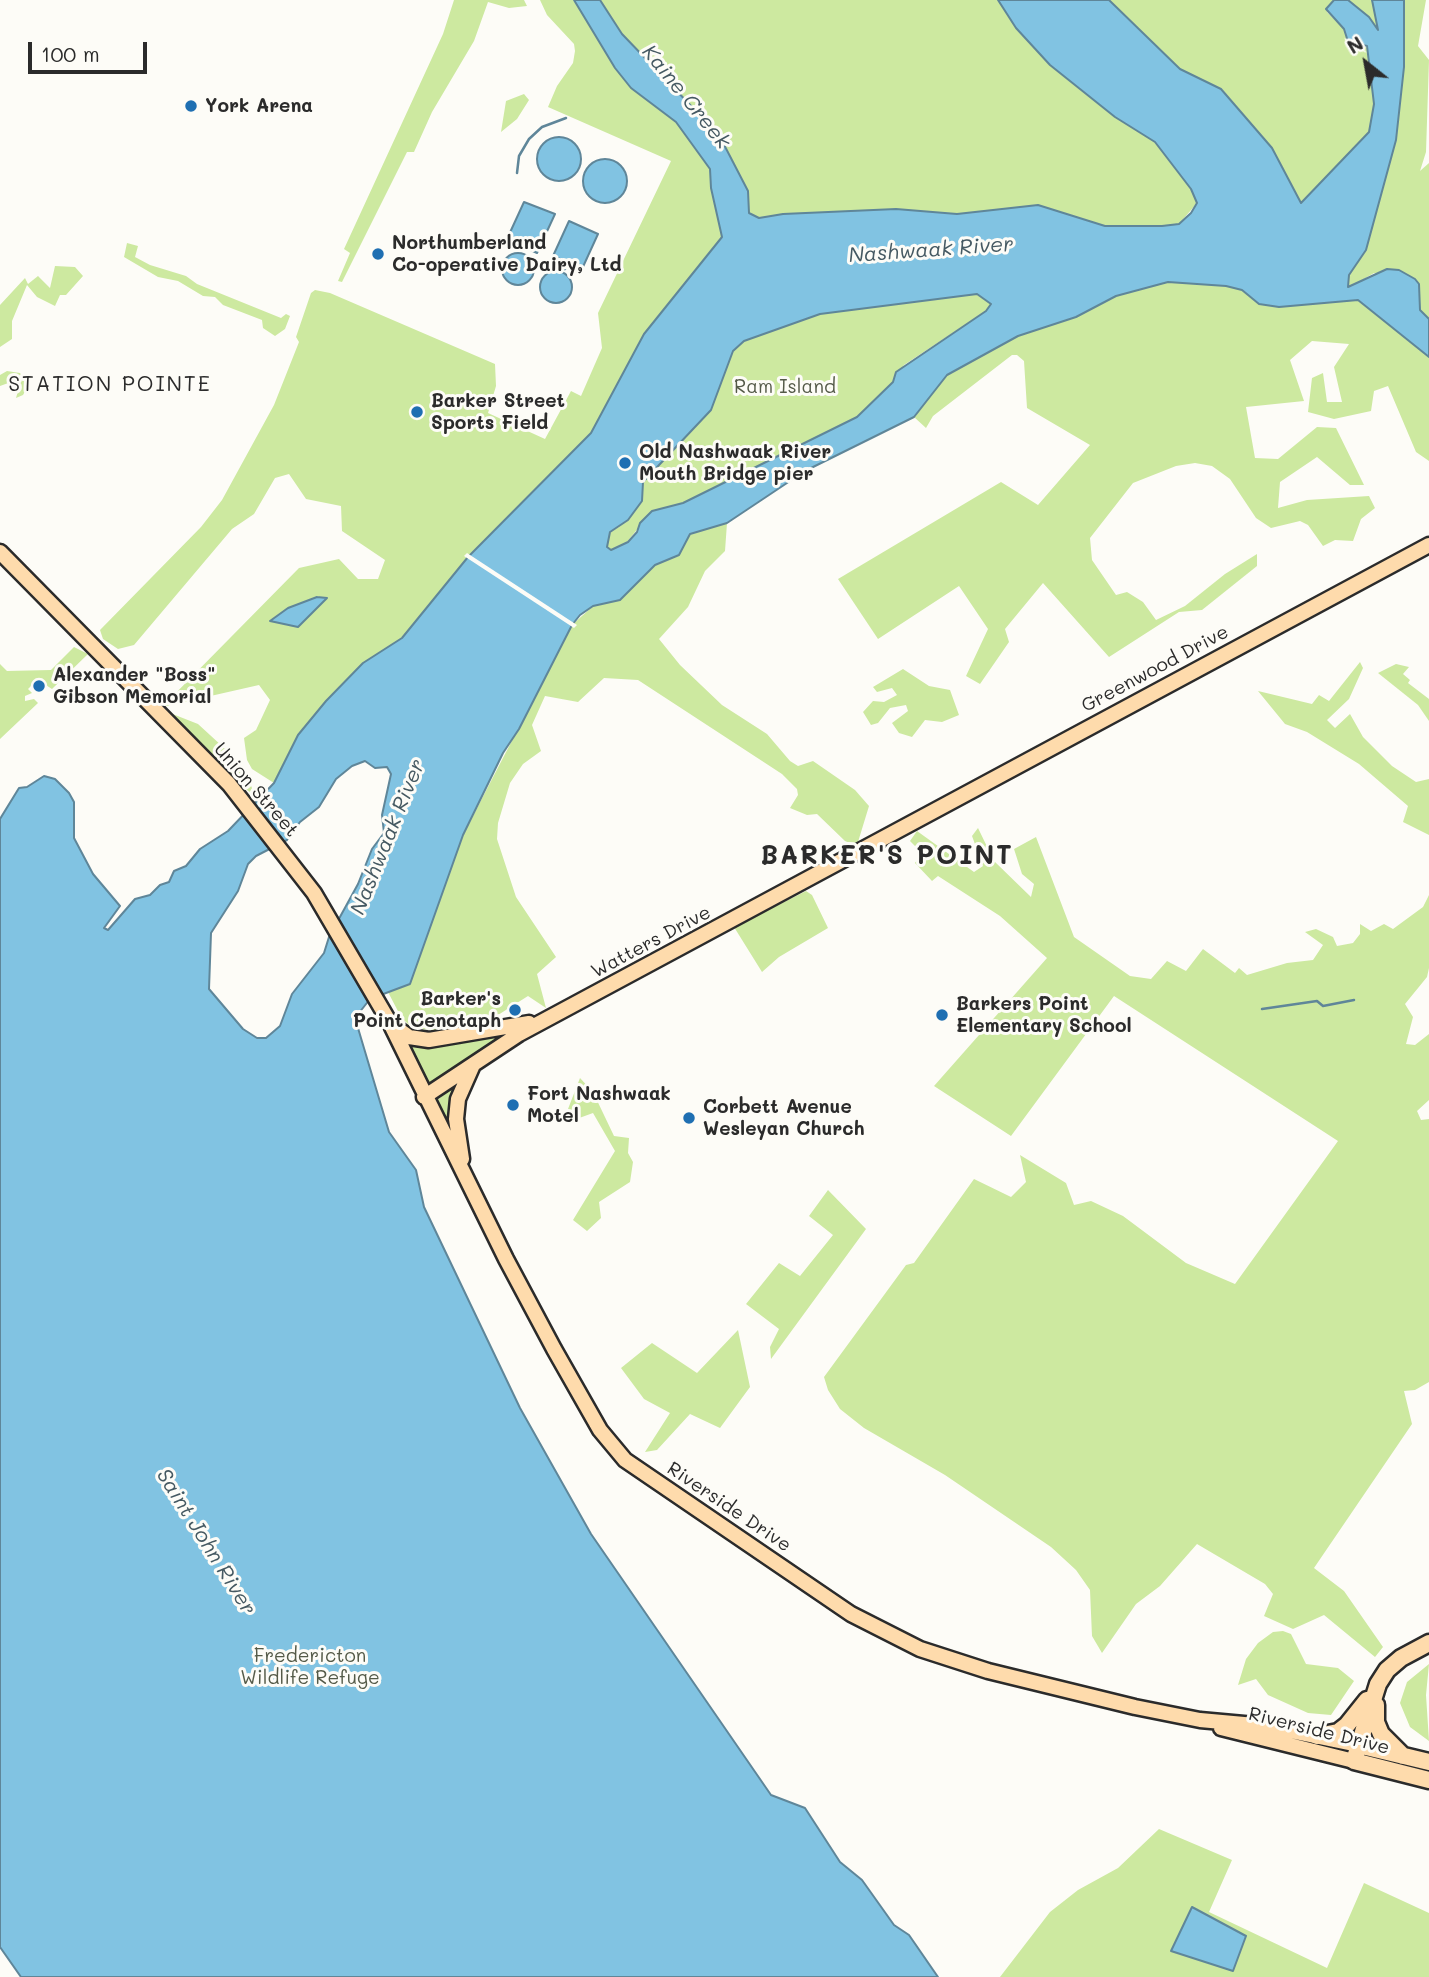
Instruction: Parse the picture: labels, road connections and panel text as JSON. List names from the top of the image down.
{
  "streets": {
    "highway": ["Riverside Drive"],
    "main road": ["Greenwood Drive", "Union Street", "Watters Drive"]
  },
  "crossings": [
    ["Greenwood Drive", "Watters Drive"],
    ["Union Street", "Watters Drive"],
    ["Union Street", "Riverside Drive"],
    ["Watters Drive", "Riverside Drive"]
  ],
  "districts": ["STATION POINTE", "BARKER'S POINT"],
  "water": ["Kaine Creek", "Nashwaak River", "Saint John River"],
  "parks": ["Ram Island", "Fredericton Wildlife Refuge"],
  "places": [
    "York Arena",
    "Northumberland Co-operative Dairy, Ltd",
    "Barker Street Sports Field",
    "Old Nashwaak River Mouth Bridge pier",
    "Alexander \"Boss\" Gibson Memorial",
    "Barker's Point Cenotaph",
    "Barkers Point Elementary School",
    "Fort Nashwaak Motel",
    "Corbett Avenue Wesleyan Church"
  ],
  "scale_bar": "100 m",
  "north": "top left"
}
